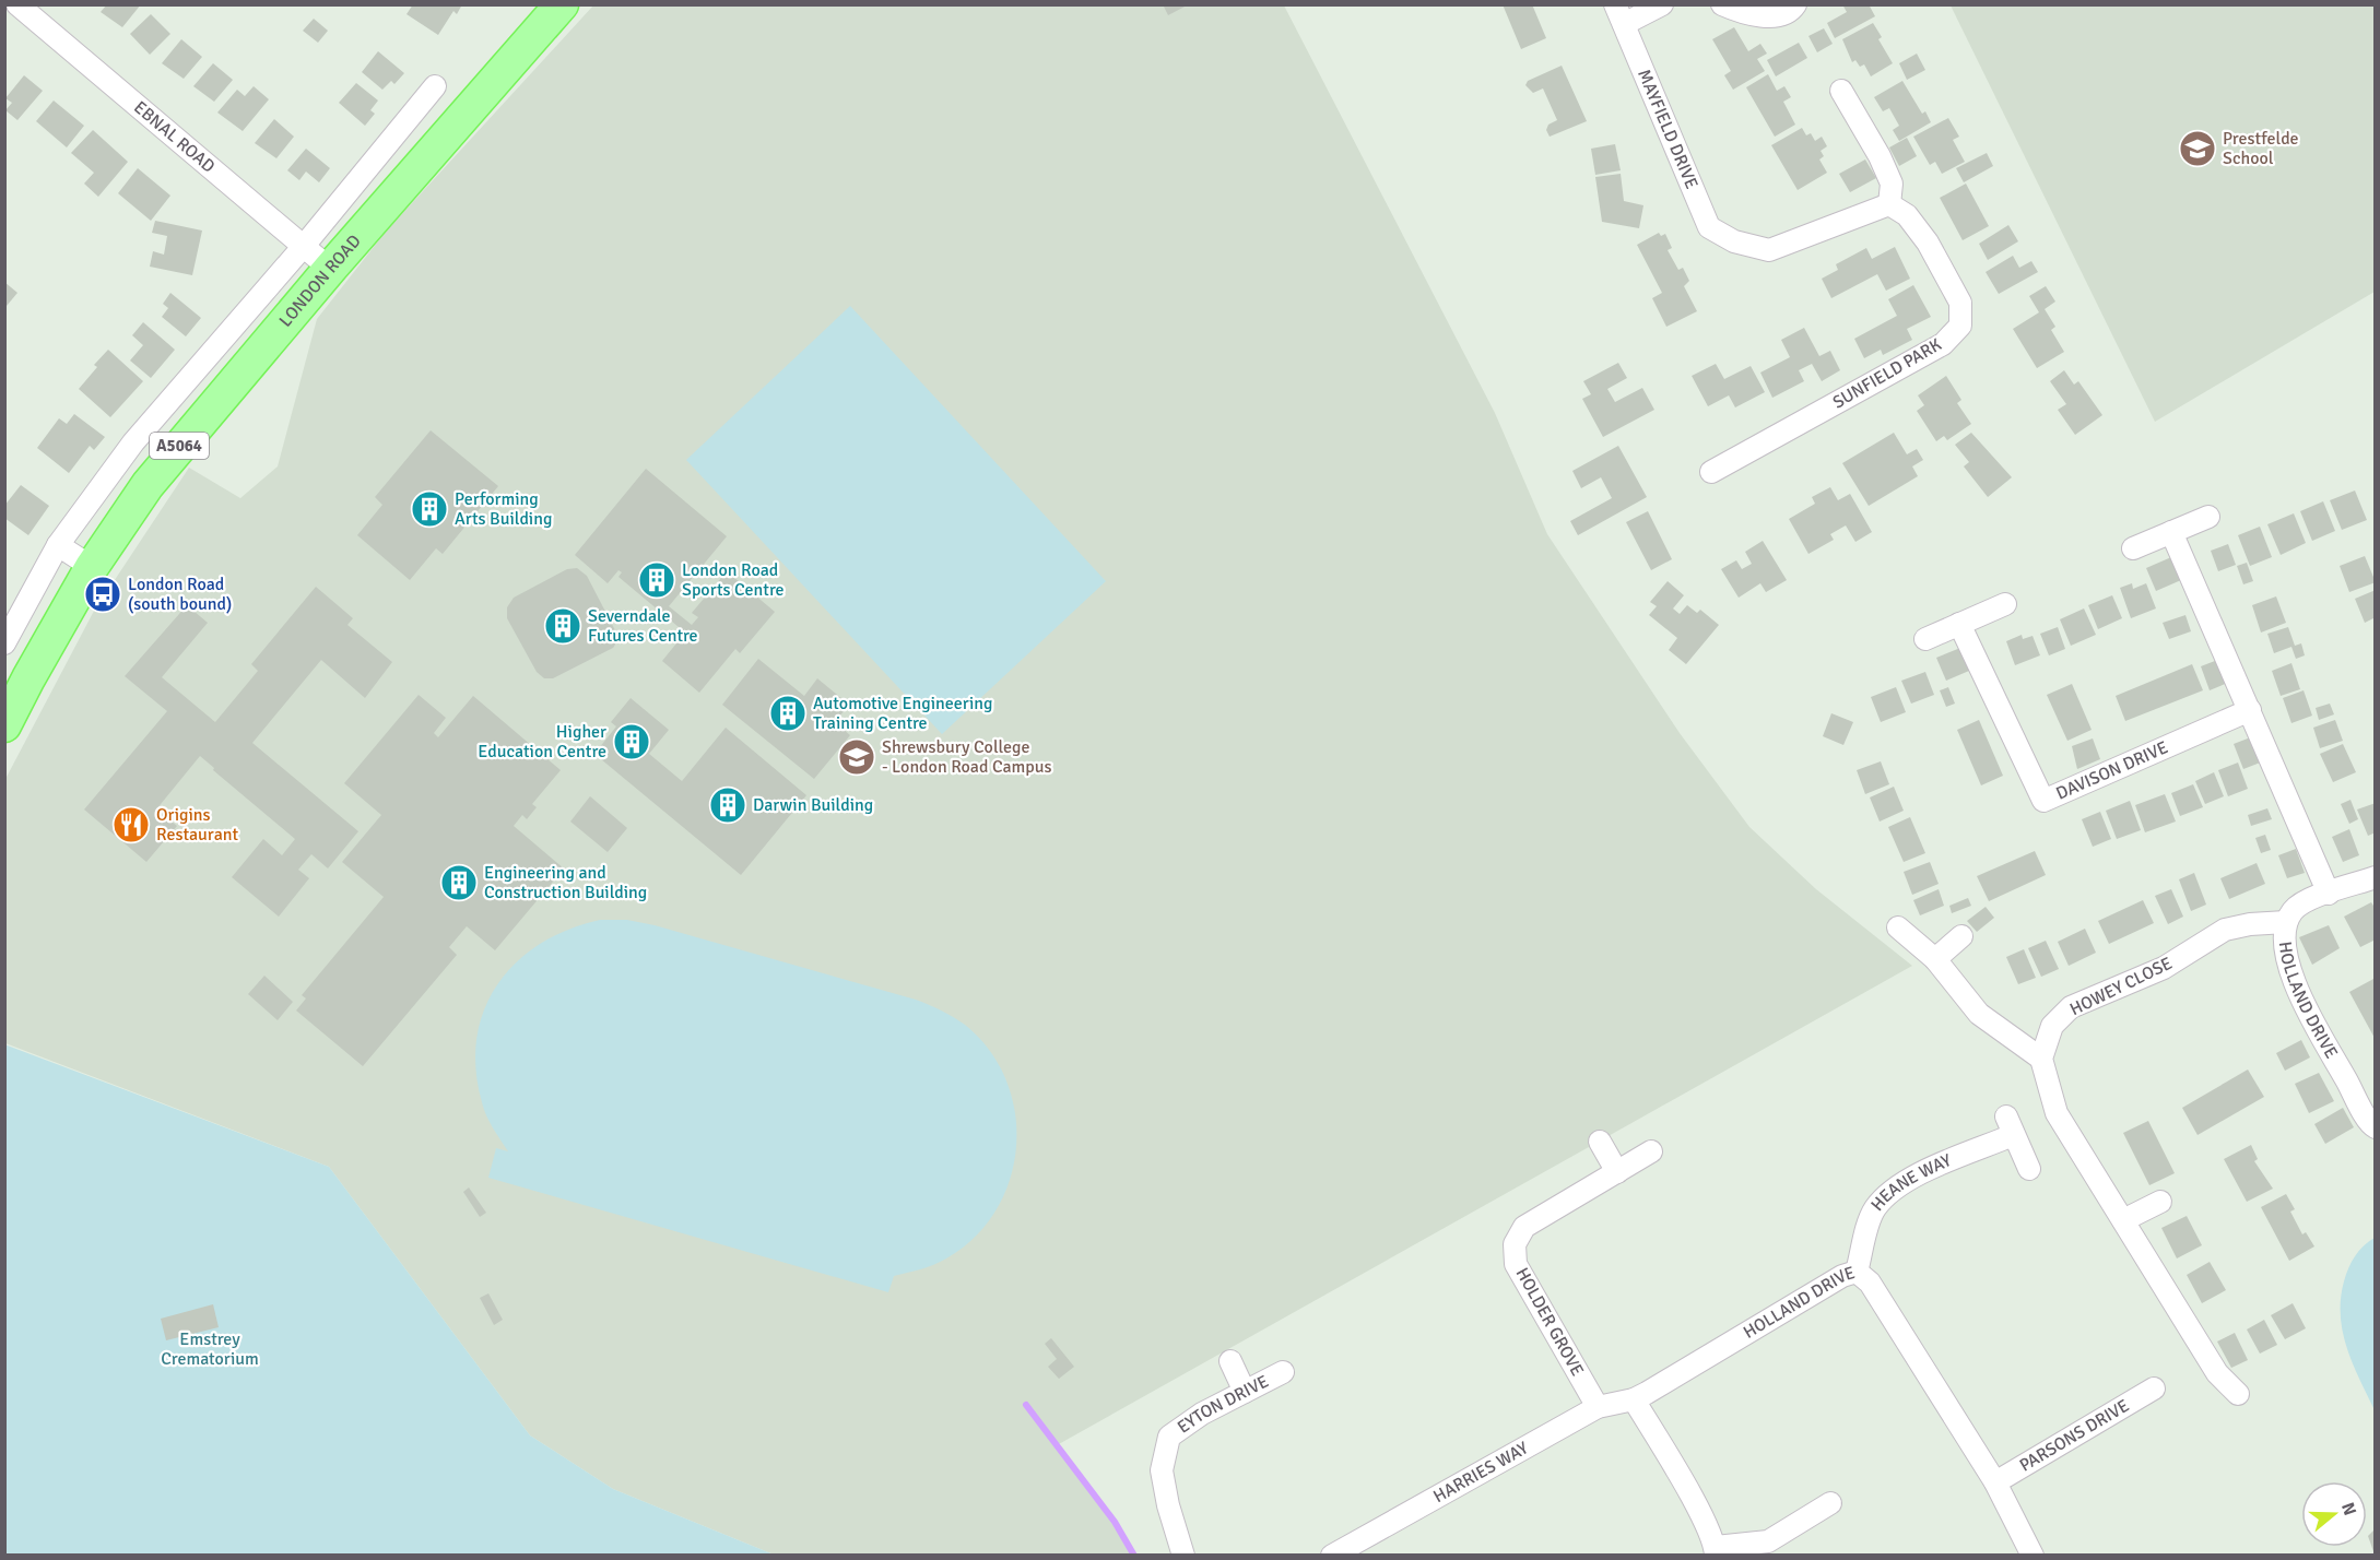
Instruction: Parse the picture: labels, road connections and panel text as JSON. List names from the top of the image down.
{
  "streets": {
    "main road": ["LONDON ROAD", "A5064"],
    "street": [
      "MAYFIELD DRIVE",
      "EBNAL ROAD",
      "SUNFIELD PARK",
      "DAVISON DRIVE",
      "HOWEY CLOSE",
      "HOLLAND DRIVE",
      "HEANE WAY",
      "HOLDER GROVE",
      "EYTON DRIVE",
      "PARSONS DRIVE",
      "HARRIES WAY"
    ]
  },
  "crossings": [
    ["MAYFIELD DRIVE", "SUNFIELD PARK"],
    ["EBNAL ROAD", "LONDON ROAD"],
    ["HOWEY CLOSE", "HOLLAND DRIVE"],
    ["HOLLAND DRIVE", "HEANE WAY"],
    ["HOLLAND DRIVE", "PARSONS DRIVE"],
    ["HOLLAND DRIVE", "HARRIES WAY"],
    ["HOLDER GROVE", "HARRIES WAY"]
  ],
  "parks": ["Emstrey Crematorium"],
  "places": {
    "school or university": ["Prestfelde School", "Shrewsbury College - London Road Campus"],
    "building": [
      "Performing Arts Building",
      "London Road Sports Centre",
      "Severndale Futures Centre",
      "Automotive Engineering Training Centre",
      "Higher Education Centre",
      "Darwin Building",
      "Engineering and Construction Building"
    ],
    "bus stop": ["London Road (south bound)"],
    "restaurant": ["Origins Restaurant"]
  },
  "north": "right"
}
